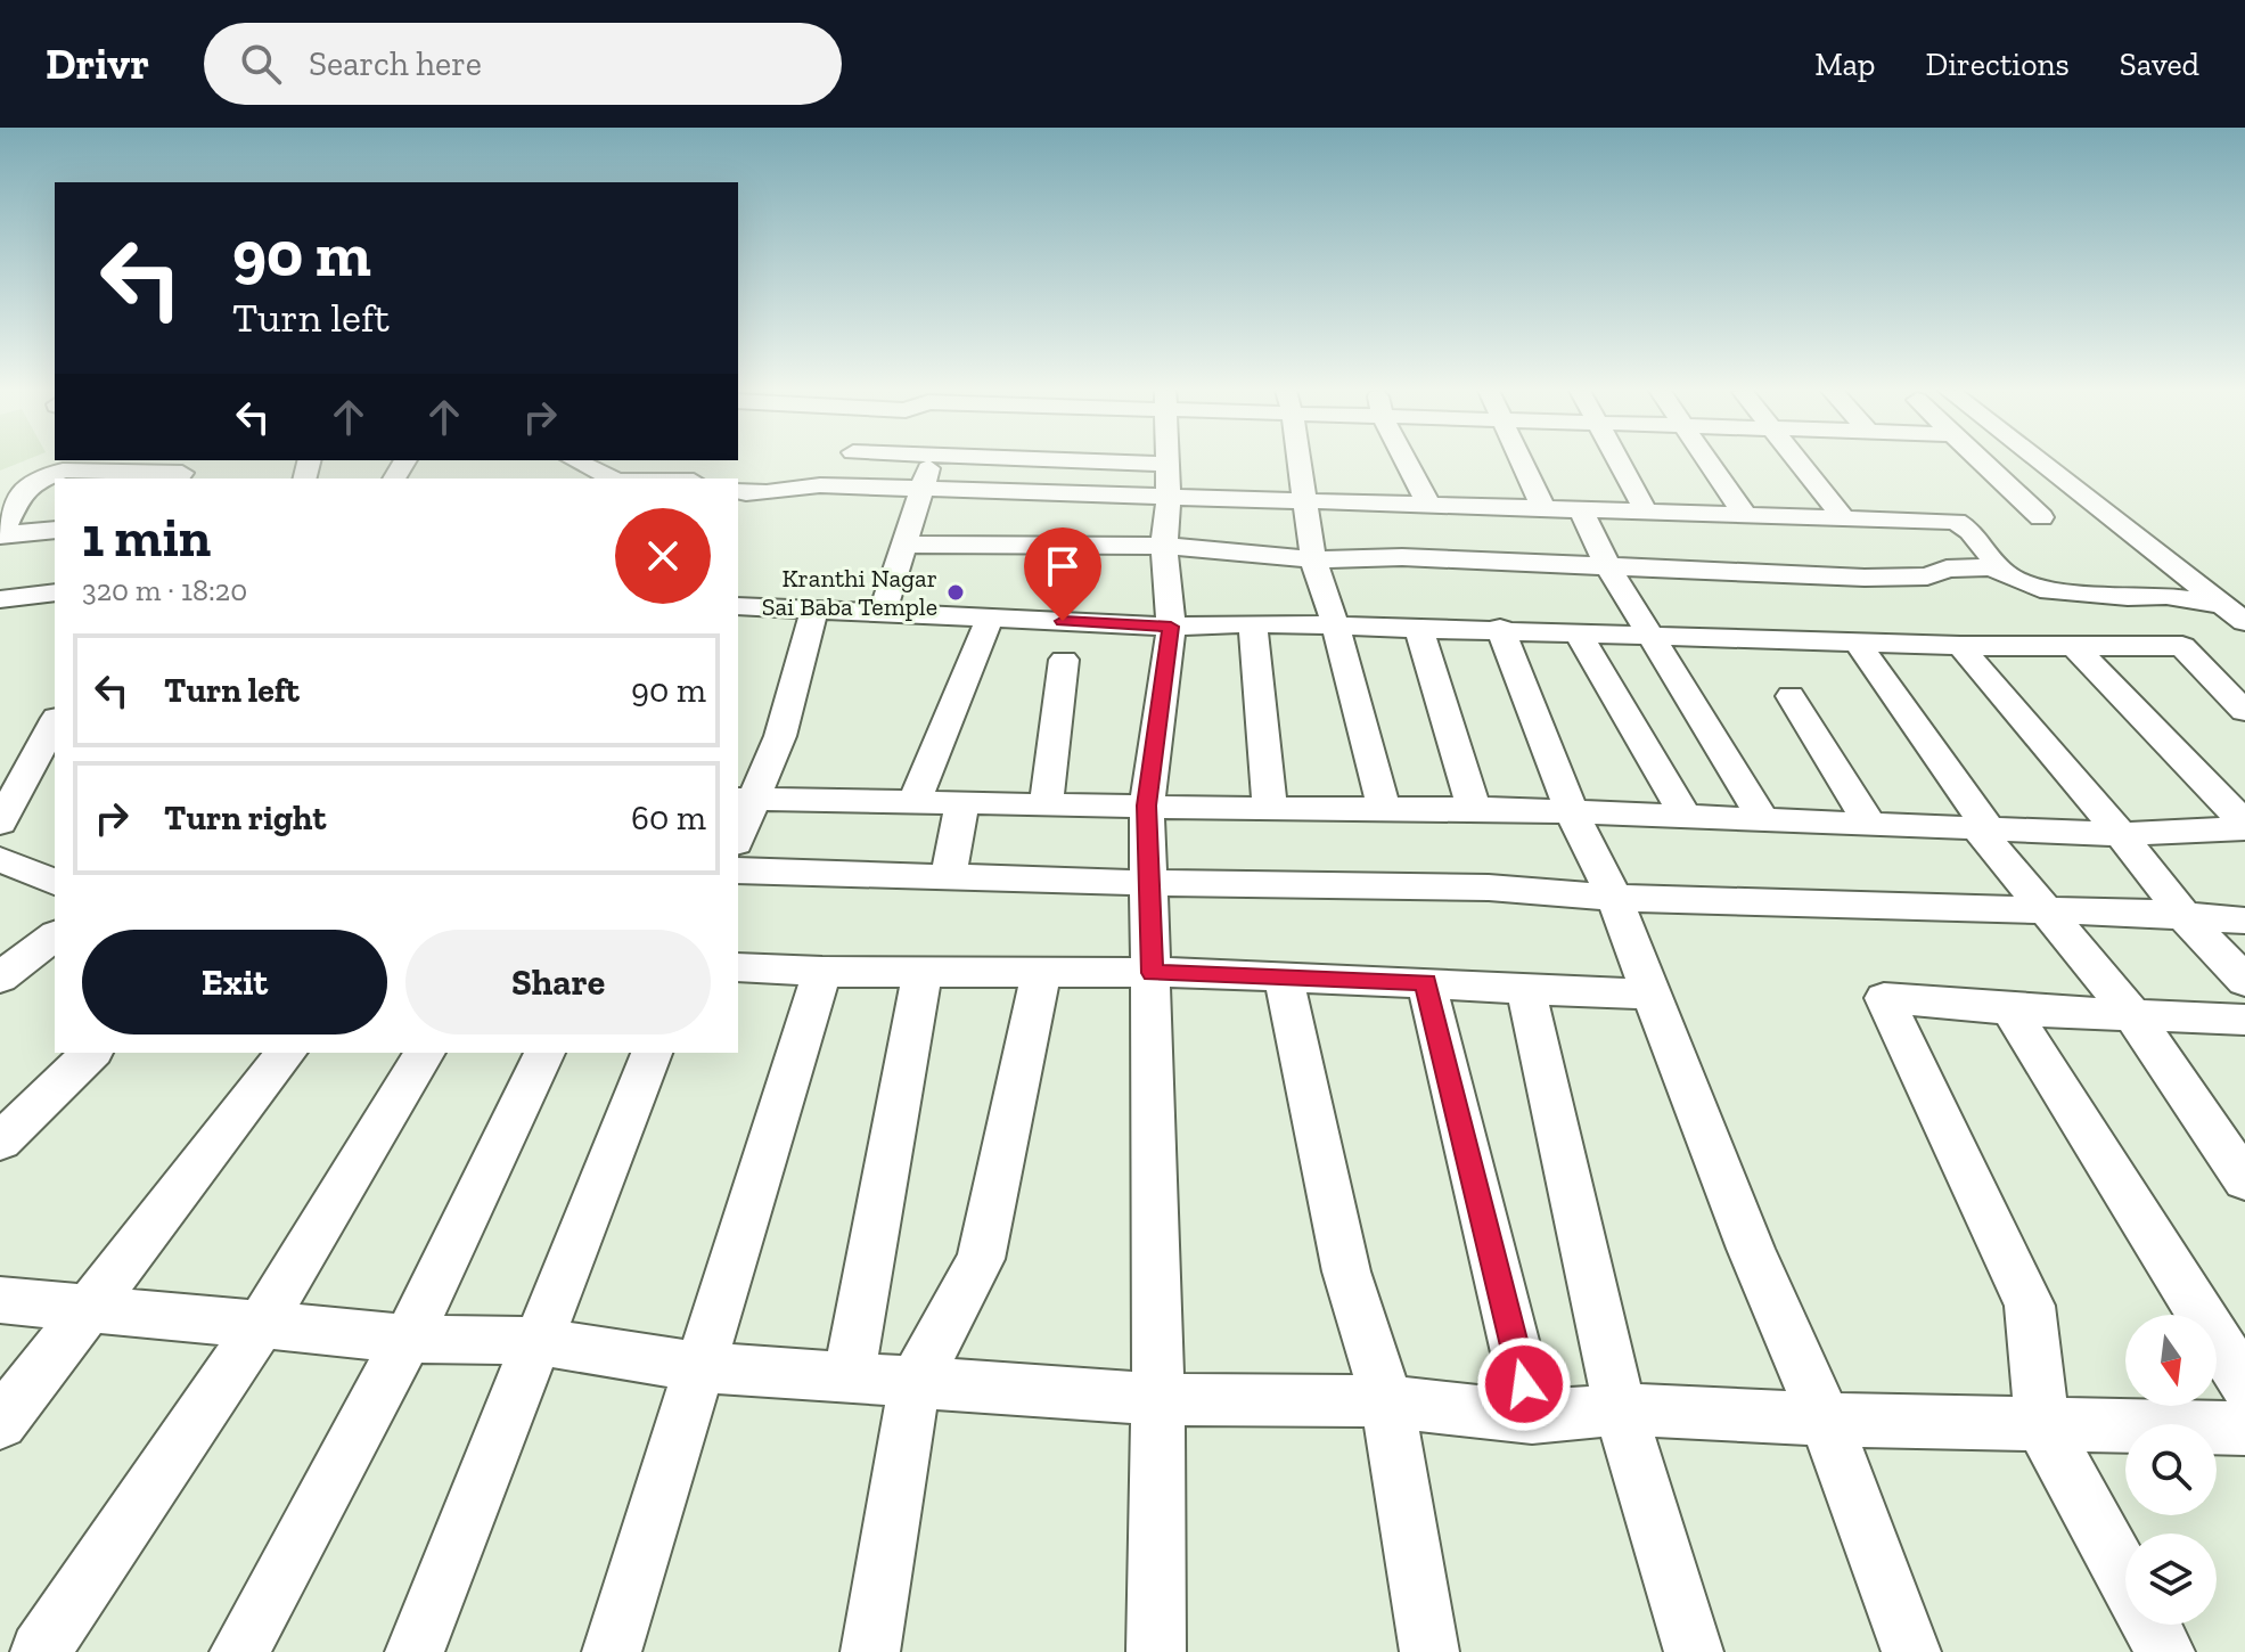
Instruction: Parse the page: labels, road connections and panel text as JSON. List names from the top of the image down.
{
  "places": ["Kranthi Nagar Sai Baba Temple"],
  "north": "bottom",
  "page": {
    "header": "Drivr",
    "search": "Search here",
    "nav": ["Map", "Directions", "Saved"],
    "turn": ["90 m", "Turn left"],
    "heading": ["1 min", "320 m · 18:20"],
    "list": [
      {
        "name": "Turn left",
        "value": "90 m"
      },
      {
        "name": "Turn right",
        "value": "60 m"
      }
    ],
    "buttons": ["Exit", "Share"]
  }
}
